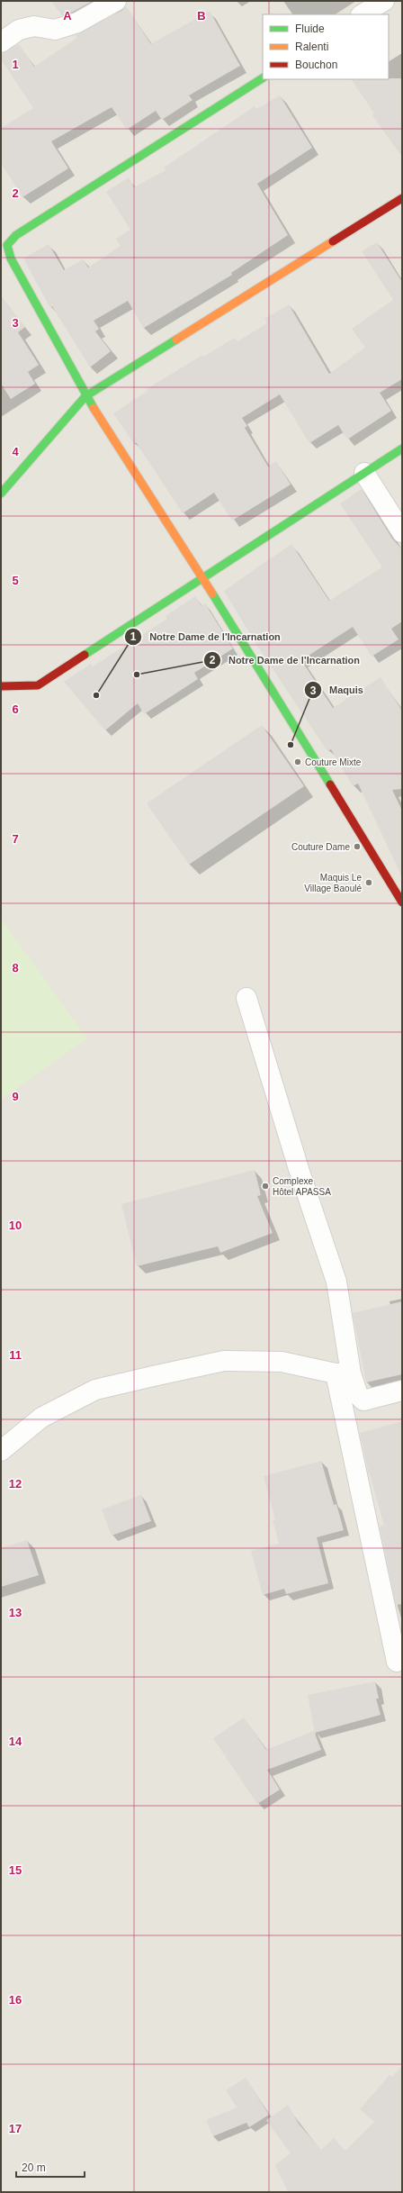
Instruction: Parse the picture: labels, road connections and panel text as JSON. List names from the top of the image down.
{
  "places": [
    "Notre Dame de l’Incarnation",
    "Notre Dame de l'Incarnation",
    "Maquis",
    "Couture Mixte",
    "Couture Dame",
    "Maquis Le Village Baoulé",
    "Complexe Hôtel APASSA"
  ],
  "legend": ["Fluide", "Ralenti", "Bouchon"],
  "scale_bar": "20 m",
  "grid": {
    "columns": ["A", "B"],
    "rows": [
      "1",
      "2",
      "3",
      "4",
      "5",
      "6",
      "7",
      "8",
      "9",
      "10",
      "11",
      "12",
      "13",
      "14",
      "15",
      "16",
      "17"
    ]
  }
}
